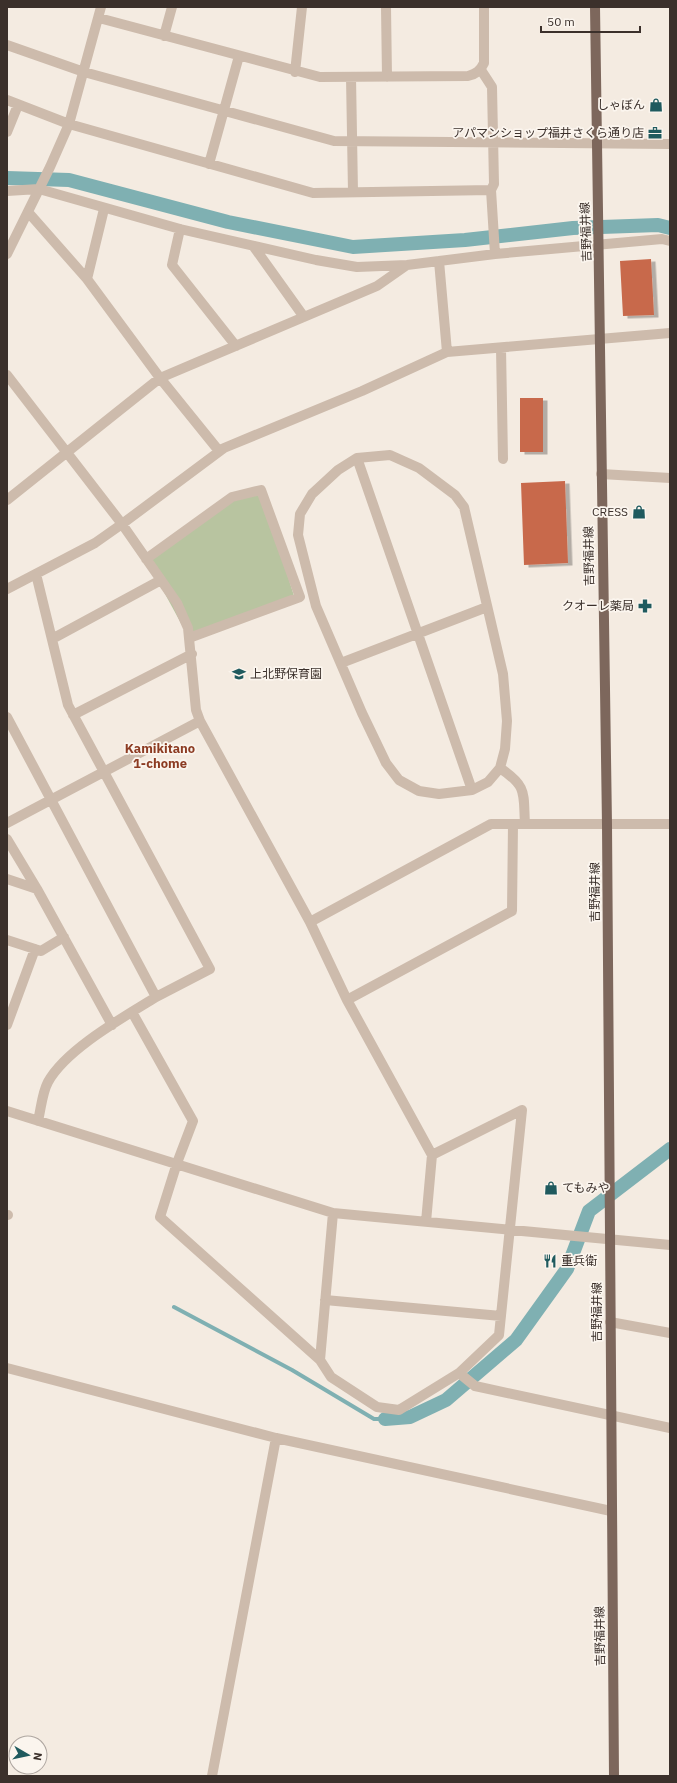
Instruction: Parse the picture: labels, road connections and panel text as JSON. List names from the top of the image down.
{
  "streets": {
    "main road": ["吉野福井線"]
  },
  "districts": ["Kamikitano 1-chome"],
  "places": {
    "shop": ["しゃぼん", "CRESS", "てもみや"],
    "office": ["アパマンショップ福井さくら通り店"],
    "pharmacy": ["クオーレ薬局"],
    "school or university": ["上北野保育園"],
    "restaurant": ["重兵衛"]
  },
  "scale_bar": "50 m",
  "north": "right"
}
